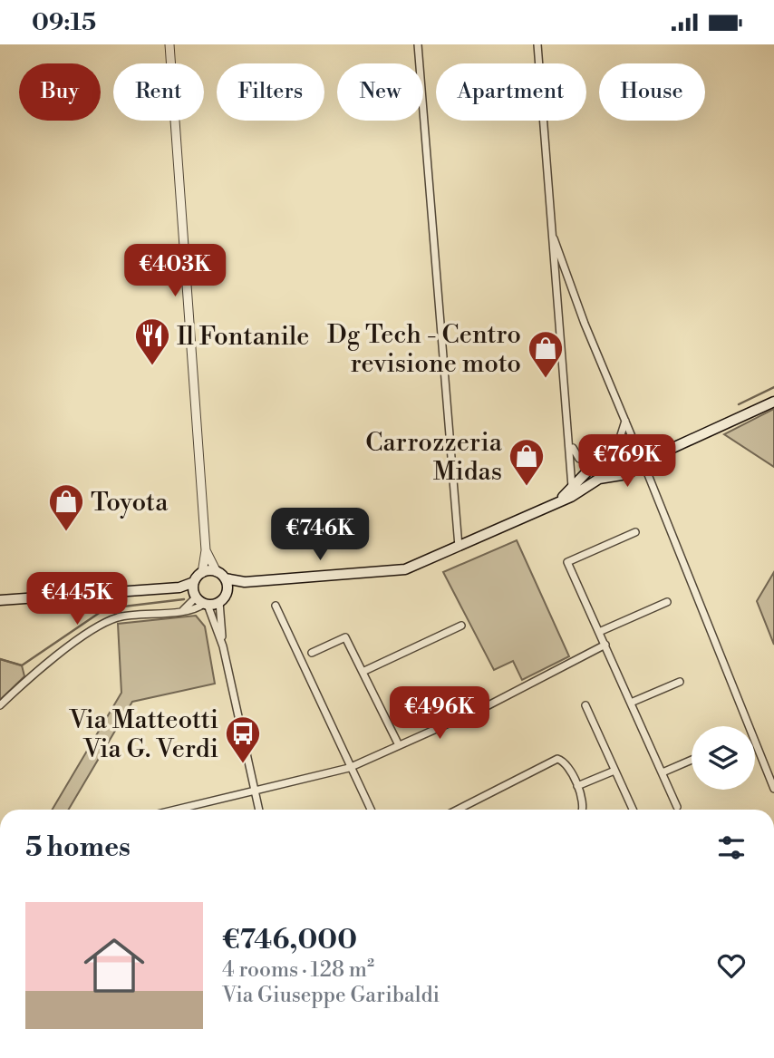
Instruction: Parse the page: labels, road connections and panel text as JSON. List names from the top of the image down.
{
  "places": {
    "restaurant": ["Il Fontanile"],
    "shop": ["Dg Tech - Centro revisione moto", "Carrozzeria Midas", "Toyota"],
    "bus stop": ["Via Matteotti Via G. Verdi"]
  },
  "page": {
    "status": "09:15",
    "chip": [
      "Buy",
      "Rent",
      "Filters",
      "New",
      "Apartment",
      "House"
    ],
    "price": [
      "€403K",
      "€769K",
      "€746K",
      "€445K",
      "€496K"
    ],
    "heading": "5 homes",
    "list": [
      {
        "name": "€746,000",
        "note": "4 rooms · 128 m² · Via Giuseppe Garibaldi"
      }
    ]
  }
}
